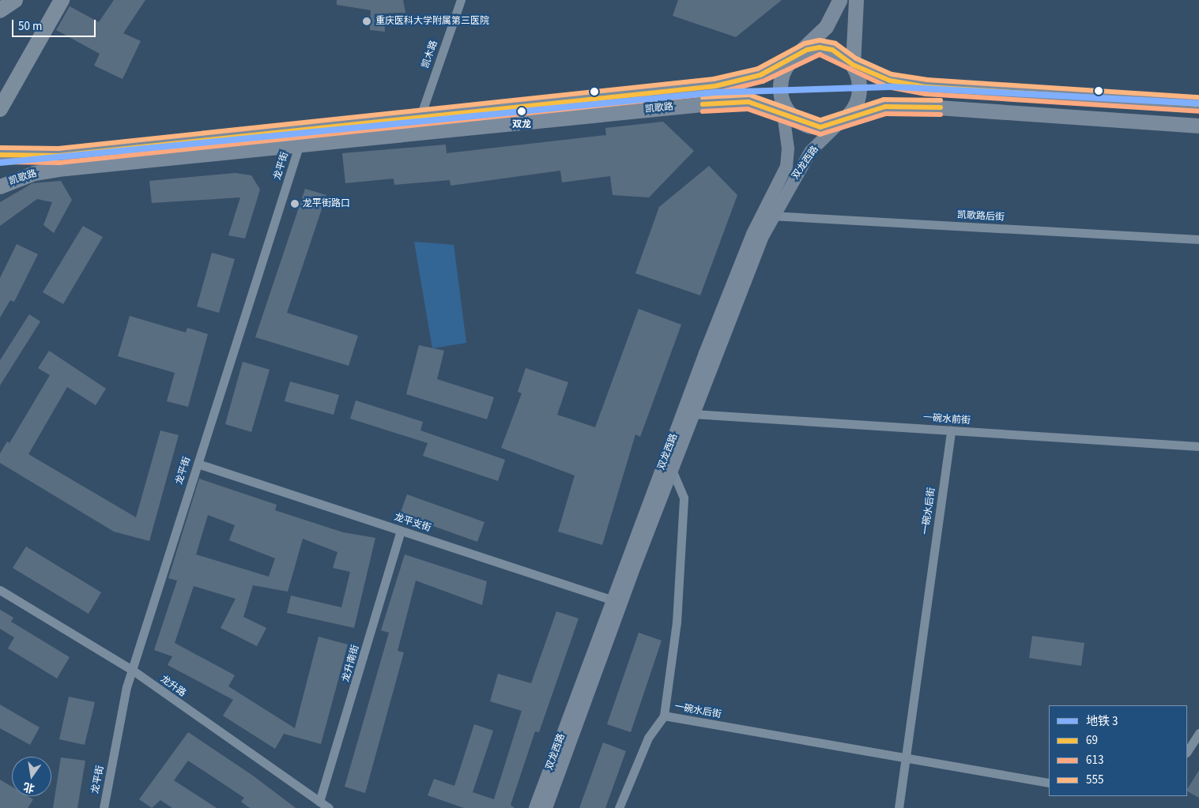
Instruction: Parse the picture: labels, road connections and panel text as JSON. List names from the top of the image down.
{
  "streets": {
    "main road": ["凯歌路", "双龙西路"],
    "street": [
      "凯木路",
      "龙平街",
      "凯歌路后街",
      "一碗水前街",
      "一碗水后街",
      "龙平支街",
      "龙升南街",
      "龙升路"
    ]
  },
  "crossings": [
    ["凯木路", "凯歌路"],
    ["凯歌路", "双龙西路"],
    ["凯歌路", "龙平街"],
    ["双龙西路", "凯歌路后街"],
    ["双龙西路", "一碗水前街"],
    ["双龙西路", "一碗水后街"],
    ["双龙西路", "龙平支街"],
    ["龙平街", "龙平支街"],
    ["龙平街", "龙升路"],
    ["一碗水前街", "一碗水后街"],
    ["龙平支街", "龙升南街"],
    ["龙升南街", "龙升路"]
  ],
  "places": ["重庆医科大学附属第三医院", "双龙", "龙平街路口"],
  "lines": [
    "transit line 555",
    "transit line 69",
    "transit line 613",
    "metro line 3"
  ],
  "legend": [
    "地铁 3",
    "69",
    "613",
    "555"
  ],
  "scale_bar": "50 m",
  "north": "bottom"
}
